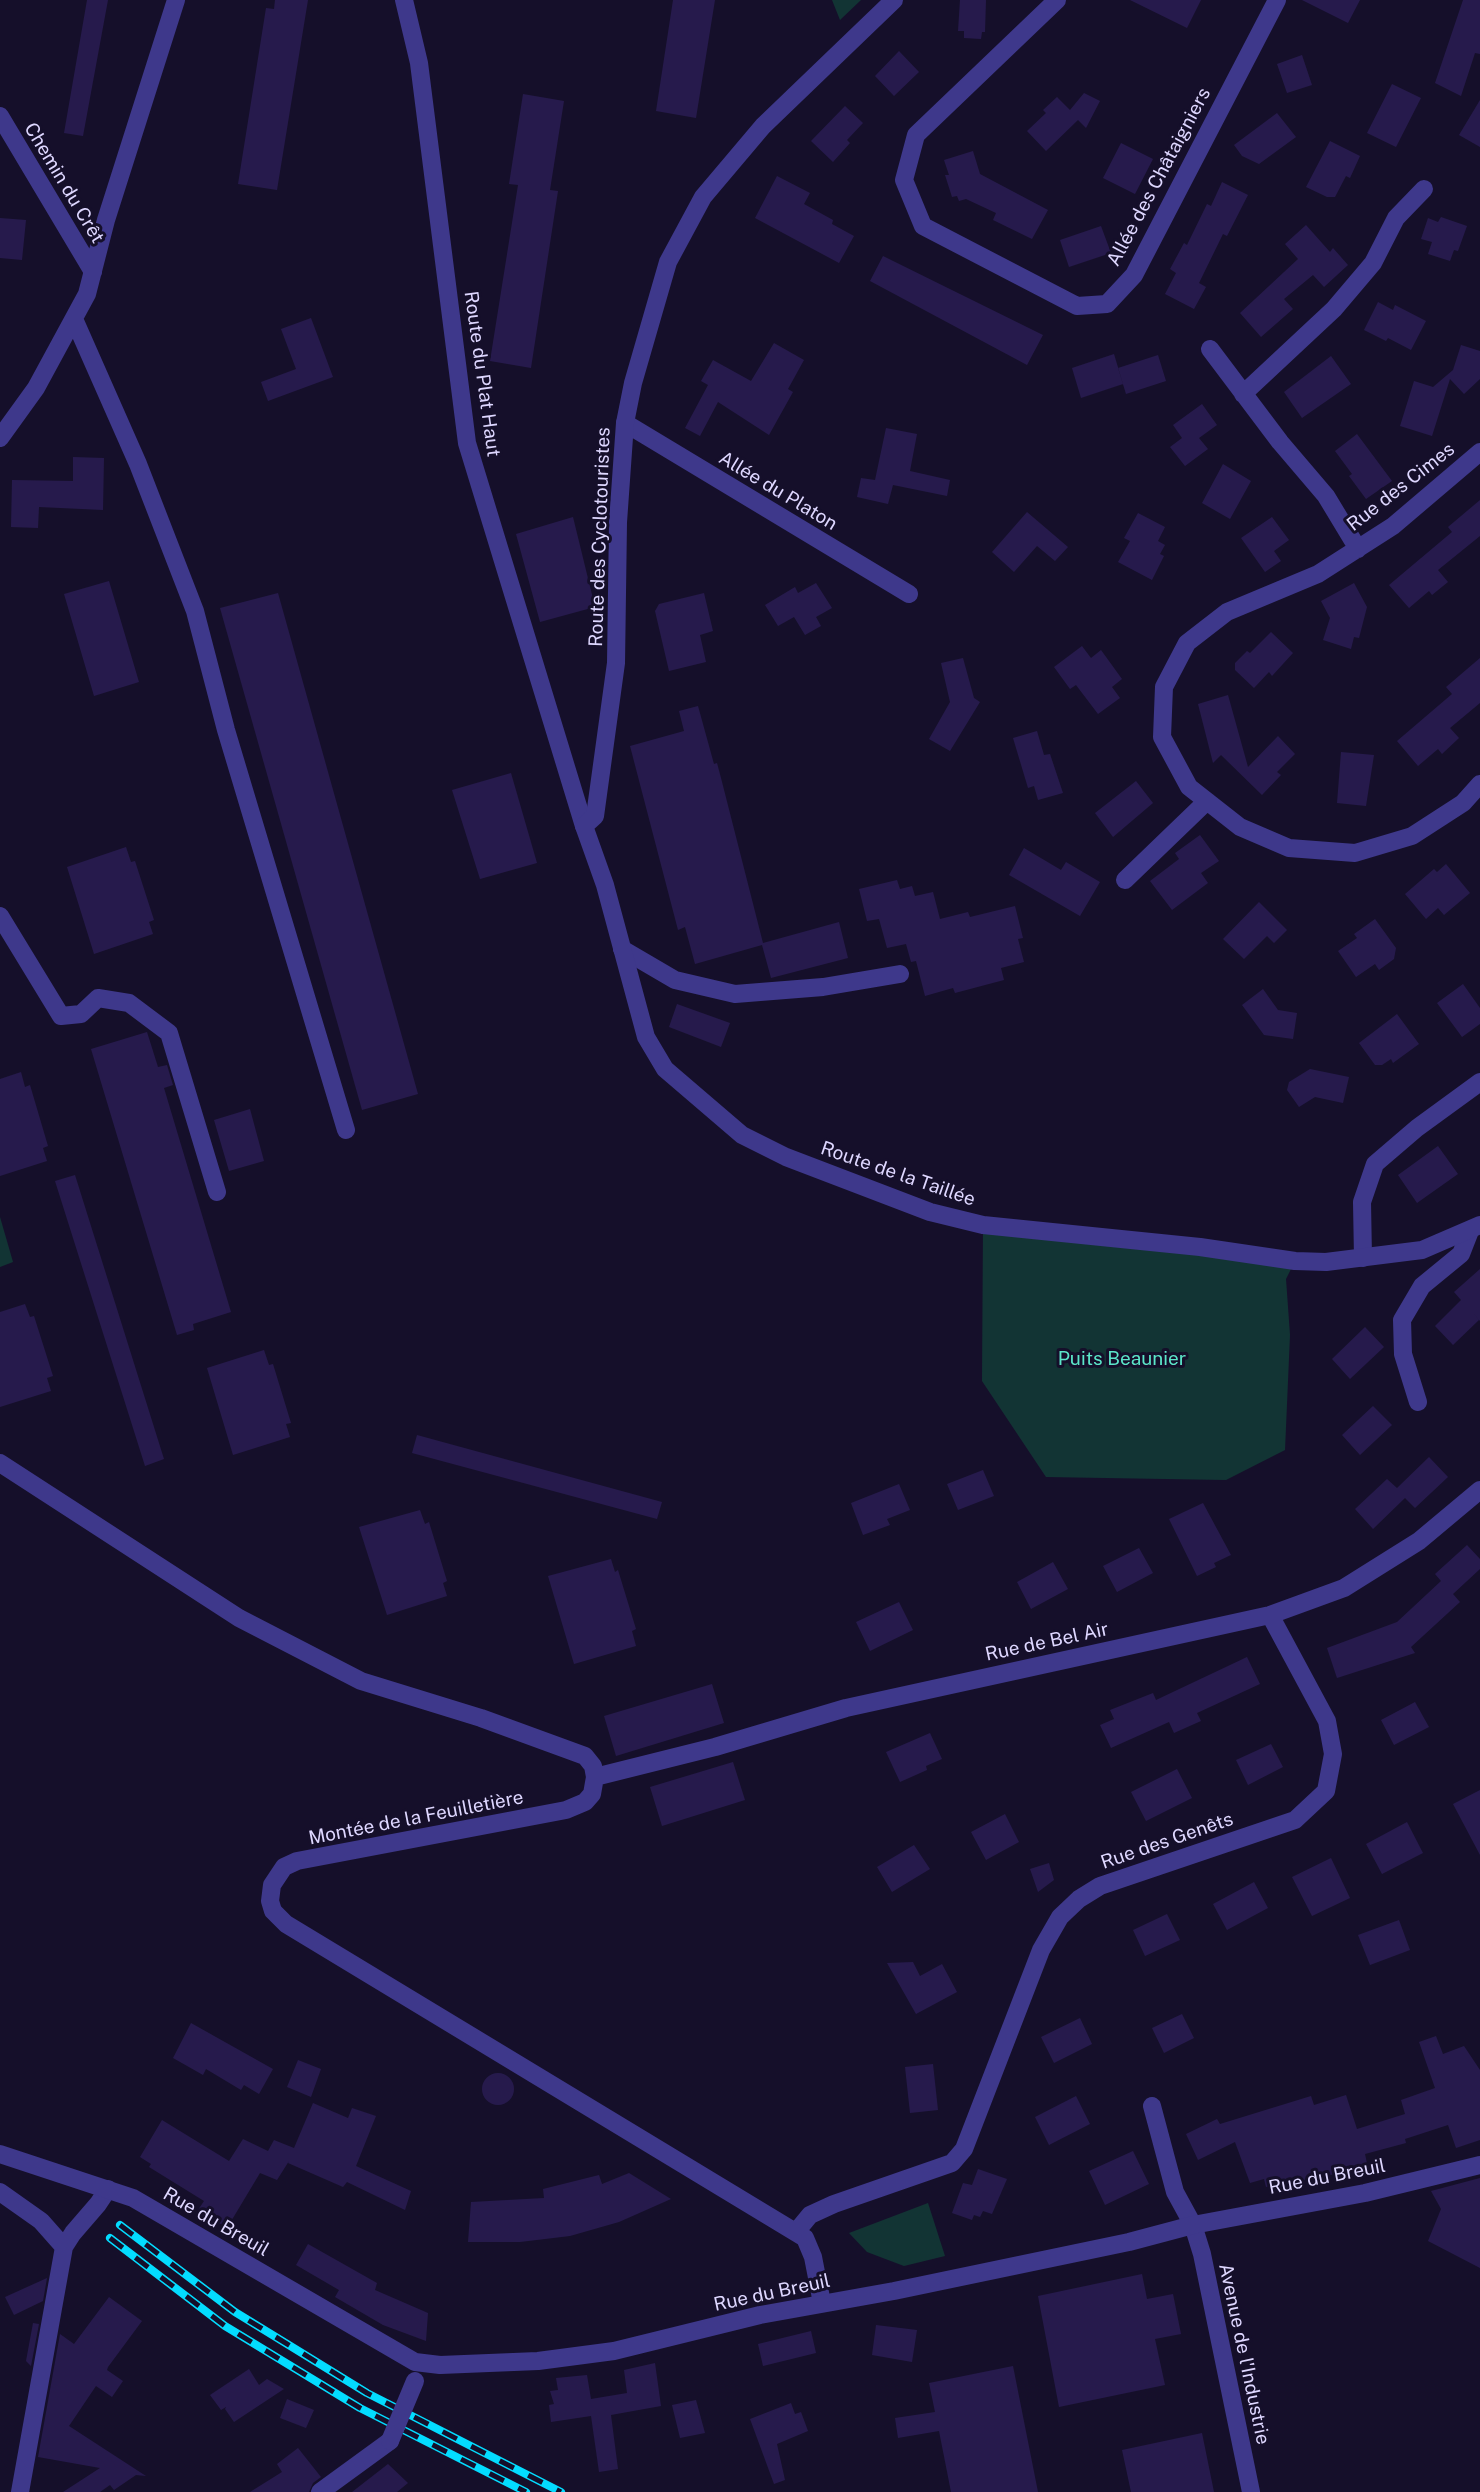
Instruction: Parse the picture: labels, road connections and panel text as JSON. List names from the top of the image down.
{
  "streets": {
    "street": [
      "Allée des Châtaigniers",
      "Chemin du Crêt",
      "Route du Plat Haut",
      "Rue des Cimes",
      "Allée du Platon",
      "Route des Cyclotouristes",
      "Route de la Taillée",
      "Rue de Bel Air",
      "Montée de la Feuilletière",
      "Rue des Genêts",
      "Rue du Breuil",
      "Avenue de l'Industrie"
    ]
  },
  "crossings": [
    ["Route du Plat Haut", "Route des Cyclotouristes"],
    ["Route du Plat Haut", "Route de la Taillée"],
    ["Allée du Platon", "Route des Cyclotouristes"],
    ["Route des Cyclotouristes", "Route de la Taillée"],
    ["Rue de Bel Air", "Montée de la Feuilletière"],
    ["Rue de Bel Air", "Rue des Genêts"],
    ["Montée de la Feuilletière", "Rue des Genêts"],
    ["Montée de la Feuilletière", "Rue du Breuil"],
    ["Rue du Breuil", "Avenue de l'Industrie"]
  ],
  "parks": ["Puits Beaunier"]
}
